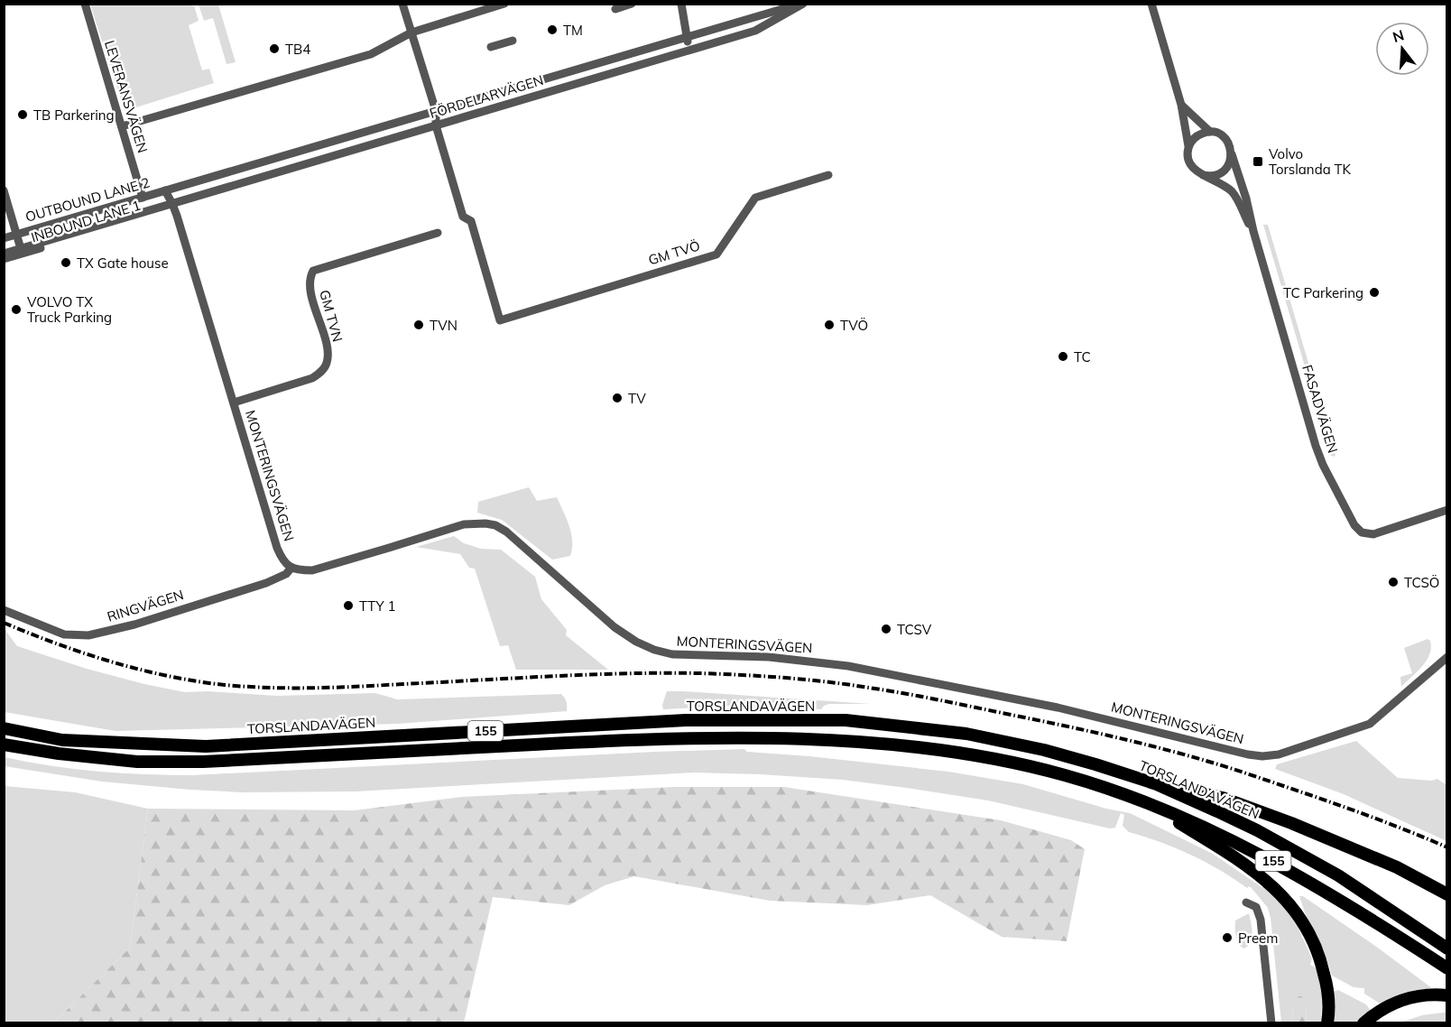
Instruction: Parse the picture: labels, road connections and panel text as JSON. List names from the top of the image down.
{
  "streets": {
    "main road": ["TORSLANDAVÄGEN", "155"],
    "street": [
      "LEVERANSVÄGEN",
      "FÖRDELARVÄGEN",
      "OUTBOUND LANE 2",
      "INBOUND LANE 1",
      "GM TVÖ",
      "GM TVN",
      "FASADVÄGEN",
      "MONTERINGSVÄGEN",
      "RINGVÄGEN"
    ]
  },
  "crossings": [
    ["LEVERANSVÄGEN", "OUTBOUND LANE 2"],
    ["FÖRDELARVÄGEN", "OUTBOUND LANE 2"],
    ["FÖRDELARVÄGEN", "INBOUND LANE 1"],
    ["FÖRDELARVÄGEN", "GM TVÖ"],
    ["FÖRDELARVÄGEN", "MONTERINGSVÄGEN"],
    ["OUTBOUND LANE 2", "MONTERINGSVÄGEN"],
    ["INBOUND LANE 1", "MONTERINGSVÄGEN"],
    ["GM TVN", "MONTERINGSVÄGEN"],
    ["MONTERINGSVÄGEN", "RINGVÄGEN"]
  ],
  "places": {
    "other": [
      "TM",
      "TB4",
      "TB Parkering",
      "TX Gate house",
      "TC Parkering",
      "VOLVO TX Truck Parking",
      "TVN",
      "TVÖ",
      "TC",
      "TV",
      "TCSÖ",
      "TTY 1",
      "TCSV",
      "Preem"
    ],
    "transit": ["Volvo Torslanda TK"]
  },
  "north": "top"
}
